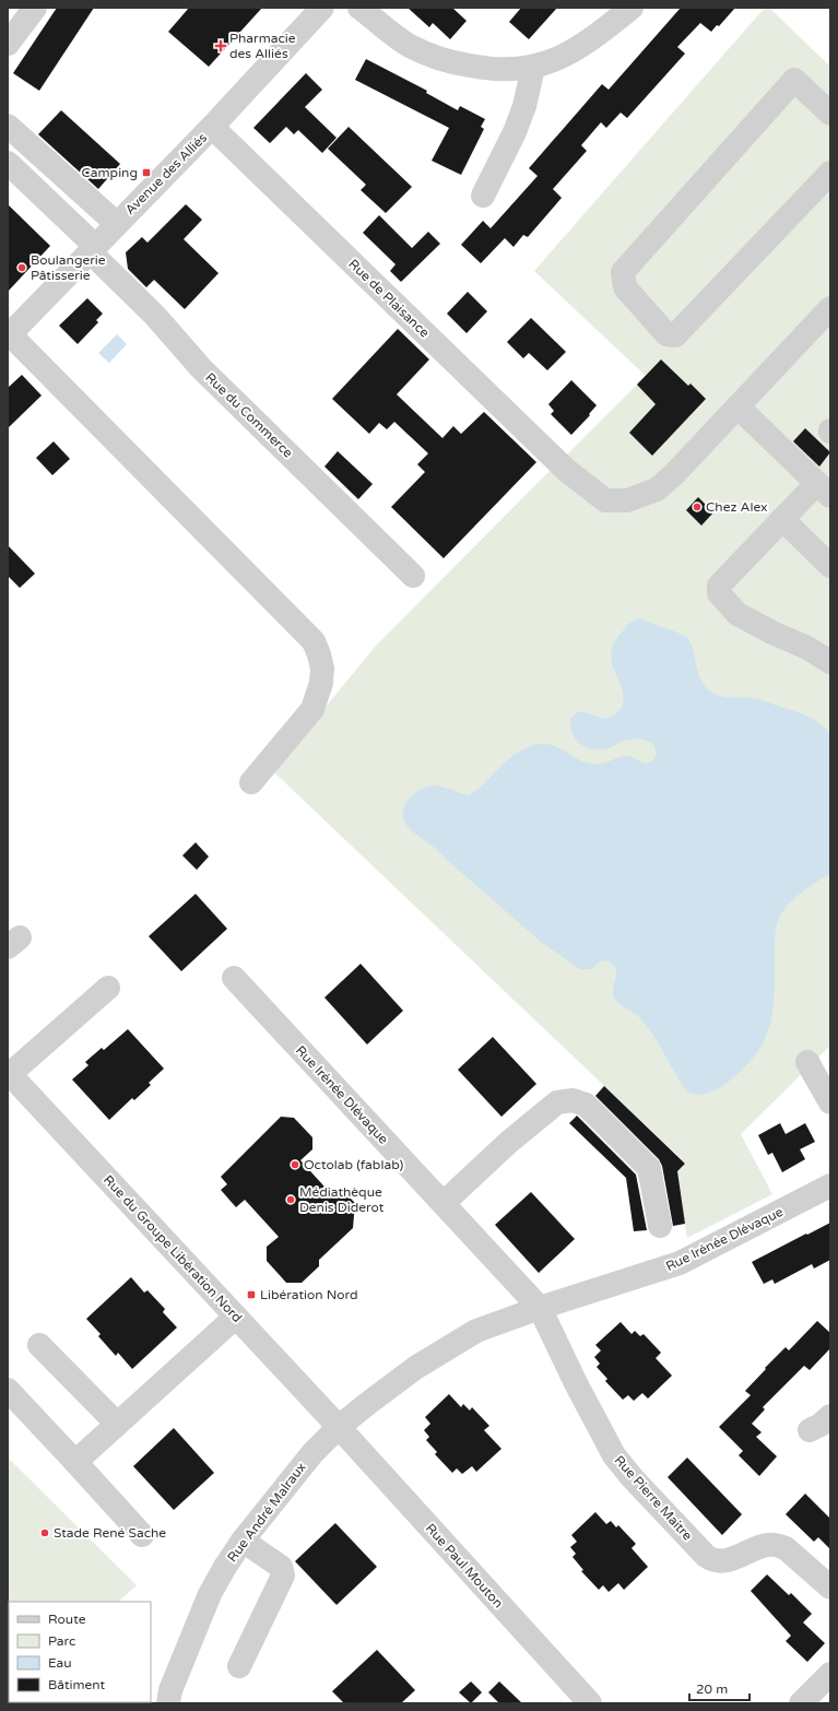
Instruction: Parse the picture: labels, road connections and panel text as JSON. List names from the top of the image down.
{
  "streets": {
    "street": [
      "Avenue des Alliés",
      "Rue de Plaisance",
      "Rue du Commerce",
      "Rue Irénée Dlévaque",
      "Rue du Groupe Libération Nord",
      "Rue Pierre Maitre",
      "Rue André Malraux",
      "Rue Paul Mouton"
    ]
  },
  "crossings": [
    ["Avenue des Alliés", "Rue de Plaisance"],
    ["Avenue des Alliés", "Rue du Commerce"],
    ["Rue Irénée Dlévaque", "Rue du Groupe Libération Nord"],
    ["Rue Irénée Dlévaque", "Rue Pierre Maitre"],
    ["Rue Irénée Dlévaque", "Rue André Malraux"],
    ["Rue Irénée Dlévaque", "Rue Paul Mouton"],
    ["Rue du Groupe Libération Nord", "Rue André Malraux"],
    ["Rue du Groupe Libération Nord", "Rue Paul Mouton"],
    ["Rue André Malraux", "Rue Paul Mouton"]
  ],
  "places": {
    "health": ["Pharmacie des Alliés"],
    "transit": ["Camping", "Libération Nord"],
    "other": [
      "Boulangerie Pâtisserie",
      "Chez Alex",
      "Octolab (fablab)",
      "Médiathèque Denis Diderot",
      "Stade René Sache"
    ]
  },
  "legend": [
    "Route",
    "Parc",
    "Eau",
    "Bâtiment"
  ],
  "scale_bar": "20 m"
}
